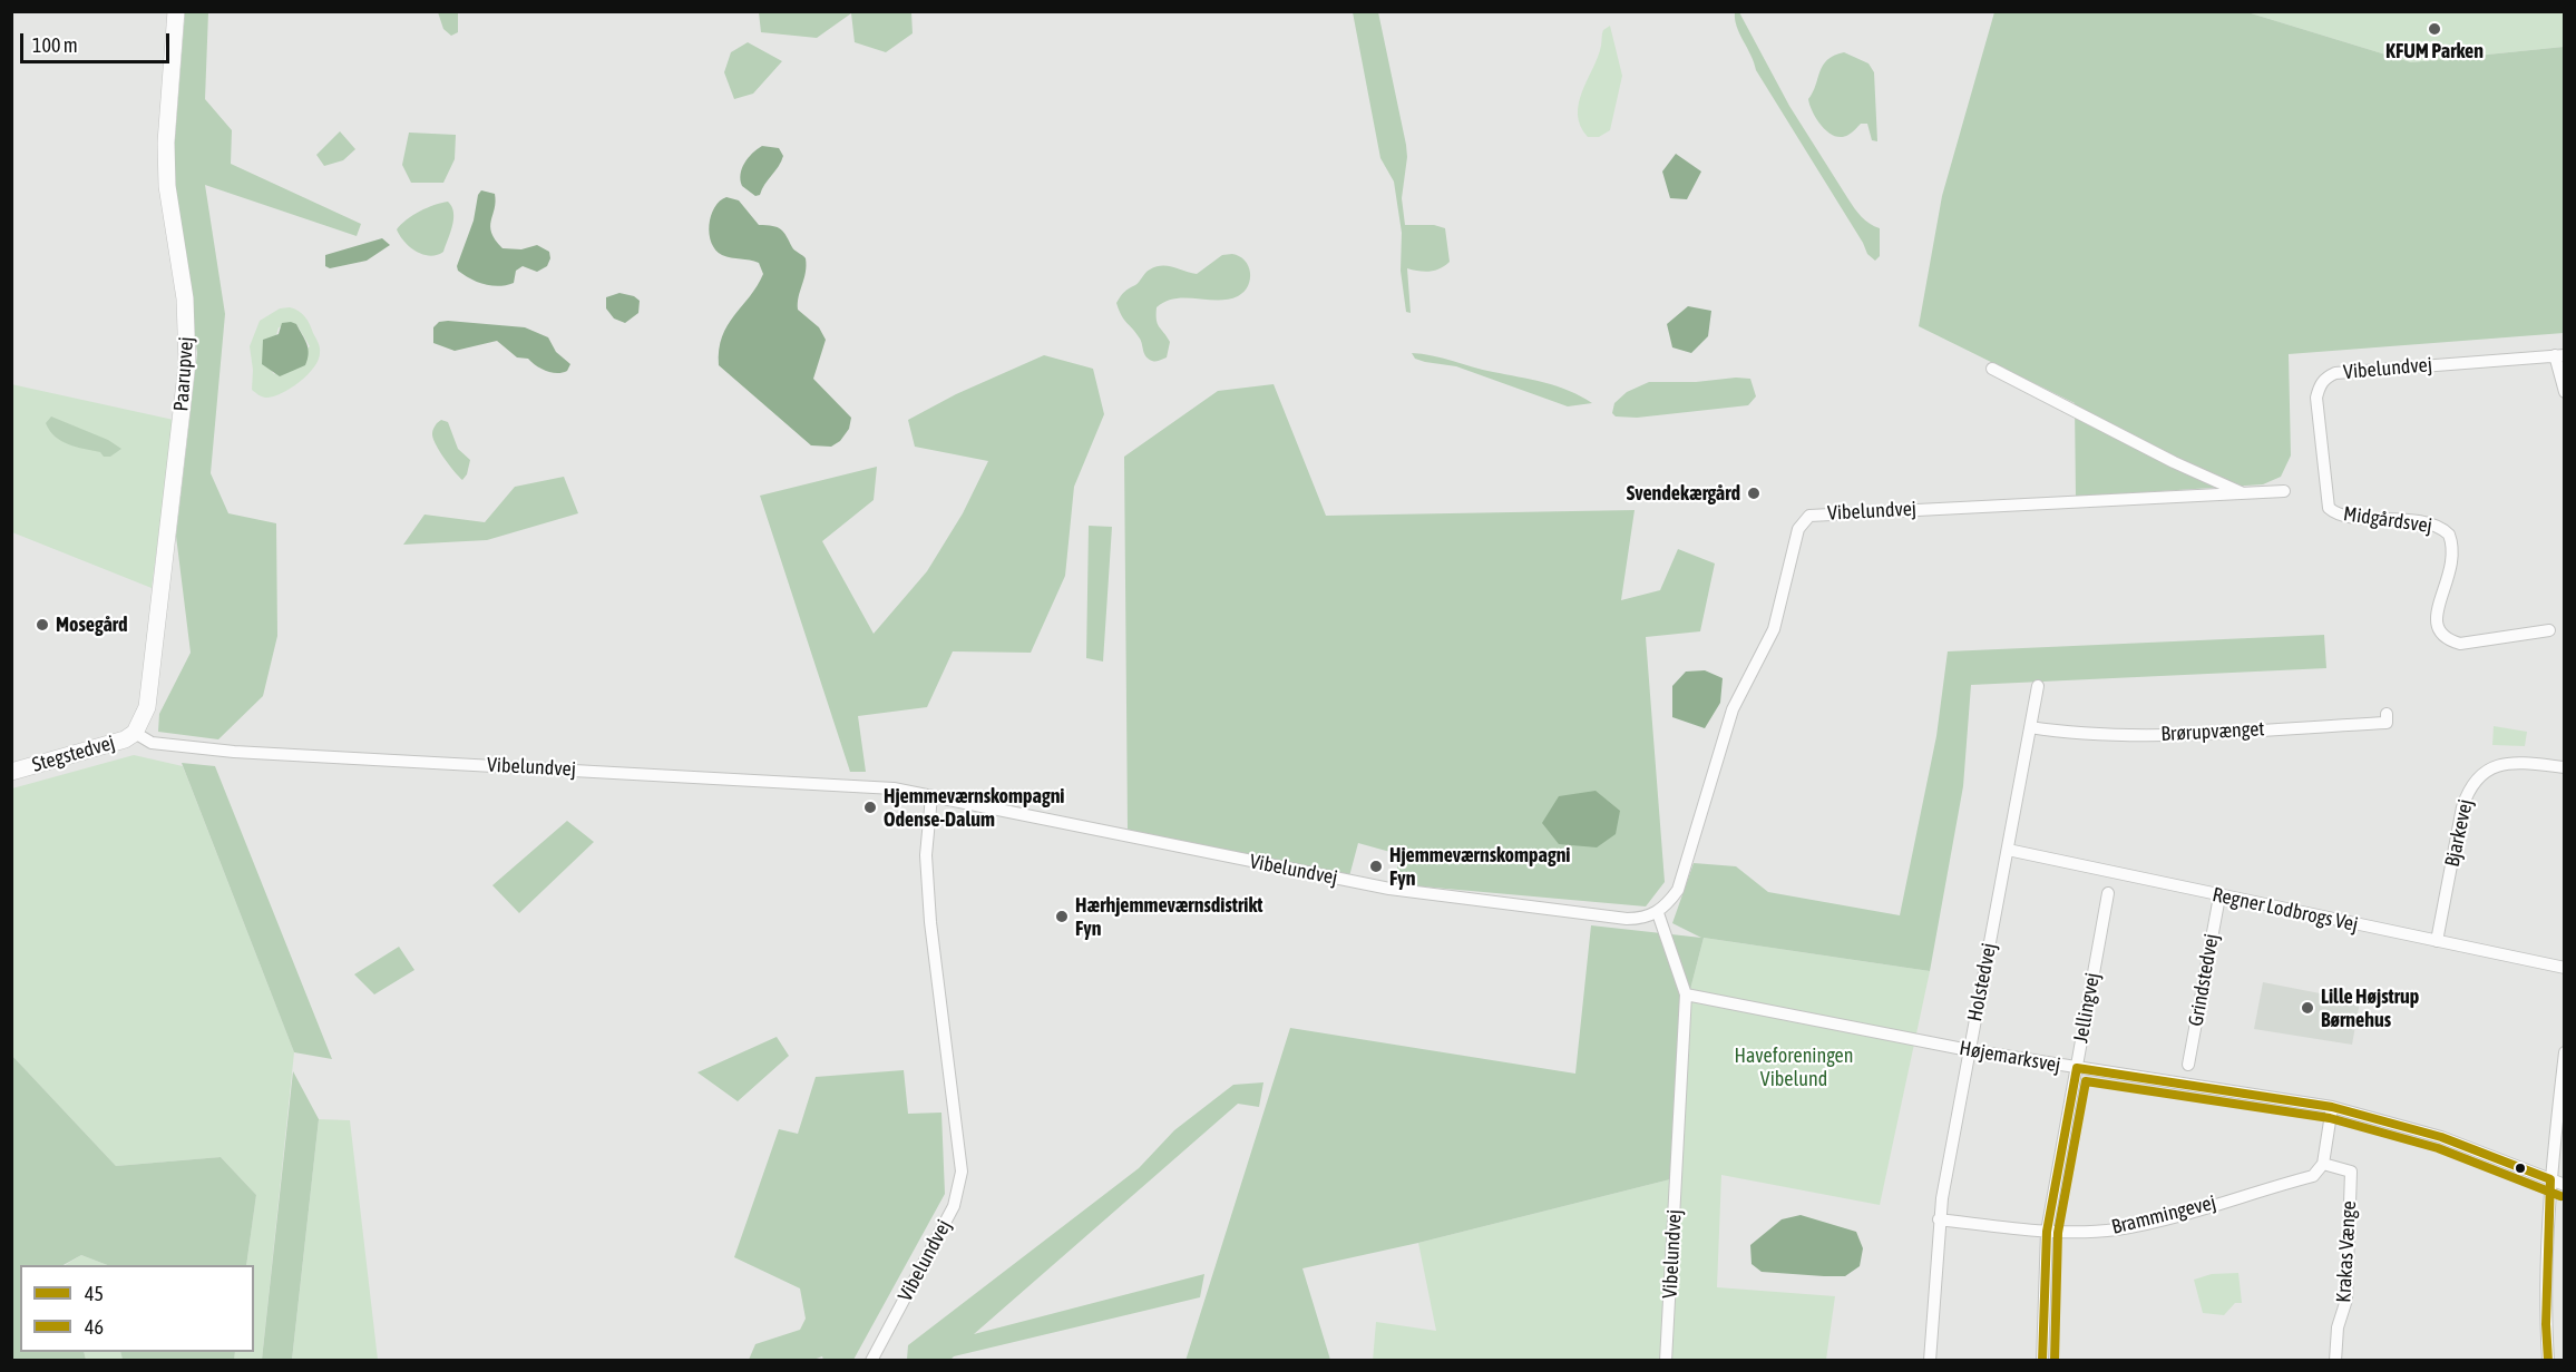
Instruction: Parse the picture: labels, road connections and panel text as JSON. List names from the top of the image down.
{
  "streets": {
    "street": [
      "Vibelundvej",
      "Paarupvej",
      "Midgårdsvej",
      "Brørupvænget",
      "Stegstedvej",
      "Bjarkevej",
      "Regner Lodbrogs Vej",
      "Grindstedvej",
      "Holstedvej",
      "Jellingvej",
      "Højemarksvej",
      "Brammingevej",
      "Krakas Vænge"
    ]
  },
  "crossings": [
    ["Vibelundvej", "Paarupvej"],
    ["Vibelundvej", "Midgårdsvej"],
    ["Vibelundvej", "Stegstedvej"],
    ["Vibelundvej", "Højemarksvej"],
    ["Paarupvej", "Stegstedvej"],
    ["Brørupvænget", "Holstedvej"],
    ["Bjarkevej", "Regner Lodbrogs Vej"],
    ["Regner Lodbrogs Vej", "Grindstedvej"],
    ["Regner Lodbrogs Vej", "Holstedvej"],
    ["Holstedvej", "Højemarksvej"],
    ["Holstedvej", "Brammingevej"],
    ["Jellingvej", "Højemarksvej"],
    ["Jellingvej", "Brammingevej"],
    ["Brammingevej", "Krakas Vænge"]
  ],
  "parks": ["Haveforeningen Vibelund"],
  "places": [
    "KFUM Parken",
    "Svendekærgård",
    "Mosegård",
    "Hjemmeværnskompagni Odense-Dalum",
    "Hjemmeværnskompagni Fyn",
    "Hærhjemmeværnsdistrikt Fyn",
    "Lille Højstrup Børnehus"
  ],
  "lines": ["transit line 45", "transit line 46"],
  "legend": ["45", "46"],
  "scale_bar": "100 m"
}
